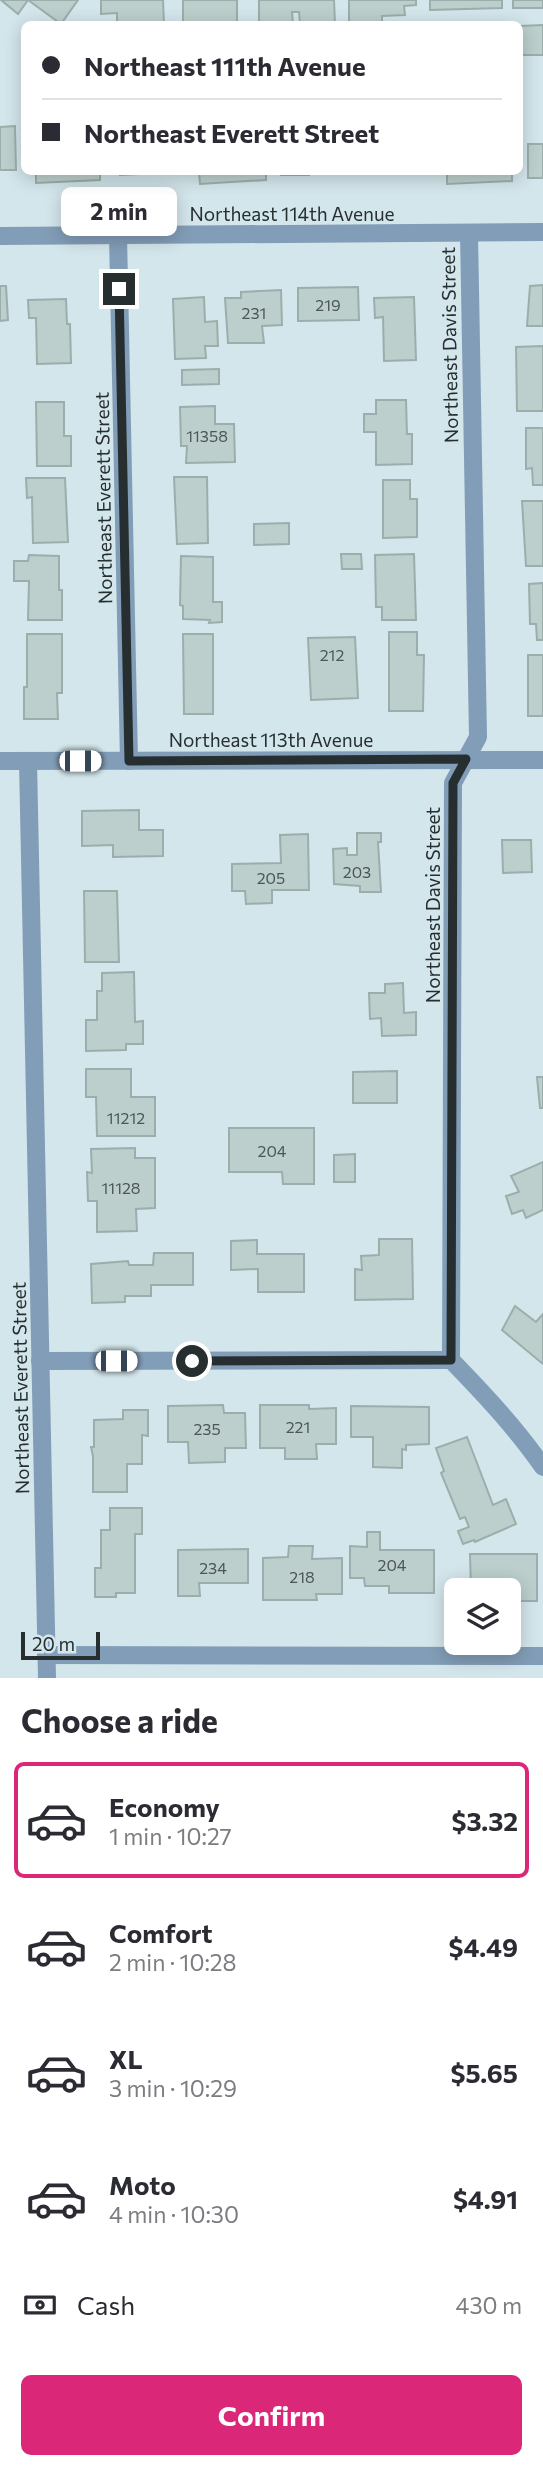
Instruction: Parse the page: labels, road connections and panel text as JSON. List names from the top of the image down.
{
  "streets": {
    "street": [
      "Northeast 114th Avenue",
      "Northeast Davis Street",
      "Northeast Everett Street",
      "Northeast 113th Avenue"
    ]
  },
  "crossings": [
    ["Northeast 114th Avenue", "Northeast Davis Street"],
    ["Northeast 114th Avenue", "Northeast Everett Street"],
    ["Northeast Davis Street", "Northeast 113th Avenue"],
    ["Northeast Everett Street", "Northeast 113th Avenue"]
  ],
  "house_numbers": [
    "219",
    "231",
    "11358",
    "212",
    "203",
    "205",
    "11212",
    "204",
    "11128",
    "221",
    "235",
    "204",
    "234",
    "218"
  ],
  "scale_bar": "20 m",
  "page": {
    "banner": ["Northeast 111th Avenue", "Northeast Everett Street"],
    "bubble": "2 min",
    "scale": "20 m",
    "heading": "Choose a ride",
    "list": [
      {
        "name": "Economy",
        "note": "1 min · 10:27",
        "value": "$3.32"
      },
      {
        "name": "Comfort",
        "note": "2 min · 10:28",
        "value": "$4.49"
      },
      {
        "name": "XL",
        "note": "3 min · 10:29",
        "value": "$5.65"
      },
      {
        "name": "Moto",
        "note": "4 min · 10:30",
        "value": "$4.91"
      }
    ],
    "pay": ["Cash", "430 m"],
    "buttons": "Confirm"
  }
}
